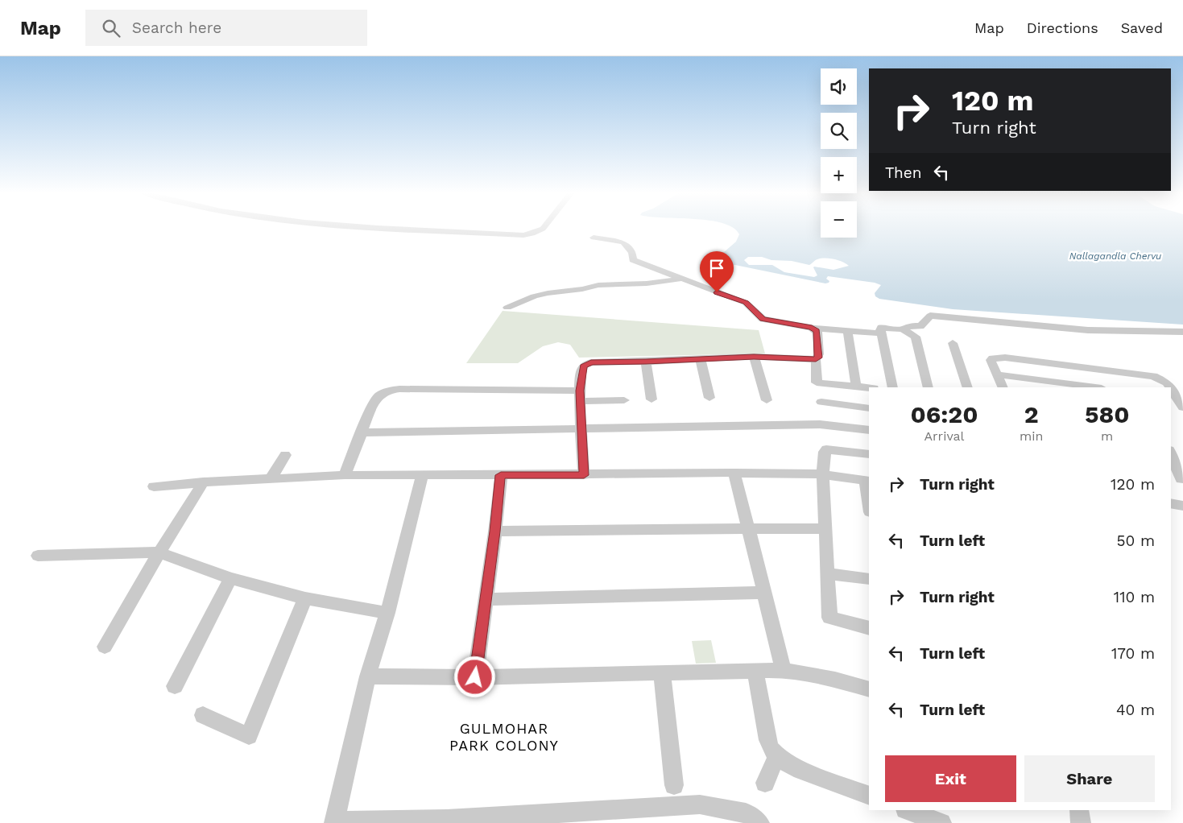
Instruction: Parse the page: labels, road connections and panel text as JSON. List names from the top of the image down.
{
  "districts": ["GULMOHAR PARK COLONY"],
  "water": ["Nallagandla Chervu"],
  "page": {
    "header": "Map",
    "search": "Search here",
    "nav": ["Map", "Directions", "Saved"],
    "map_buttons": ["+", "−"],
    "turn": ["120 m", "Turn right"],
    "then": "Then",
    "eta": [
      "06:20",
      "Arrival",
      "2",
      "min",
      "580",
      "m"
    ],
    "list": [
      {
        "name": "Turn right",
        "value": "120 m"
      },
      {
        "name": "Turn left",
        "value": "50 m"
      },
      {
        "name": "Turn right",
        "value": "110 m"
      },
      {
        "name": "Turn left",
        "value": "170 m"
      },
      {
        "name": "Turn left",
        "value": "40 m"
      }
    ],
    "buttons": ["Exit", "Share"]
  }
}
